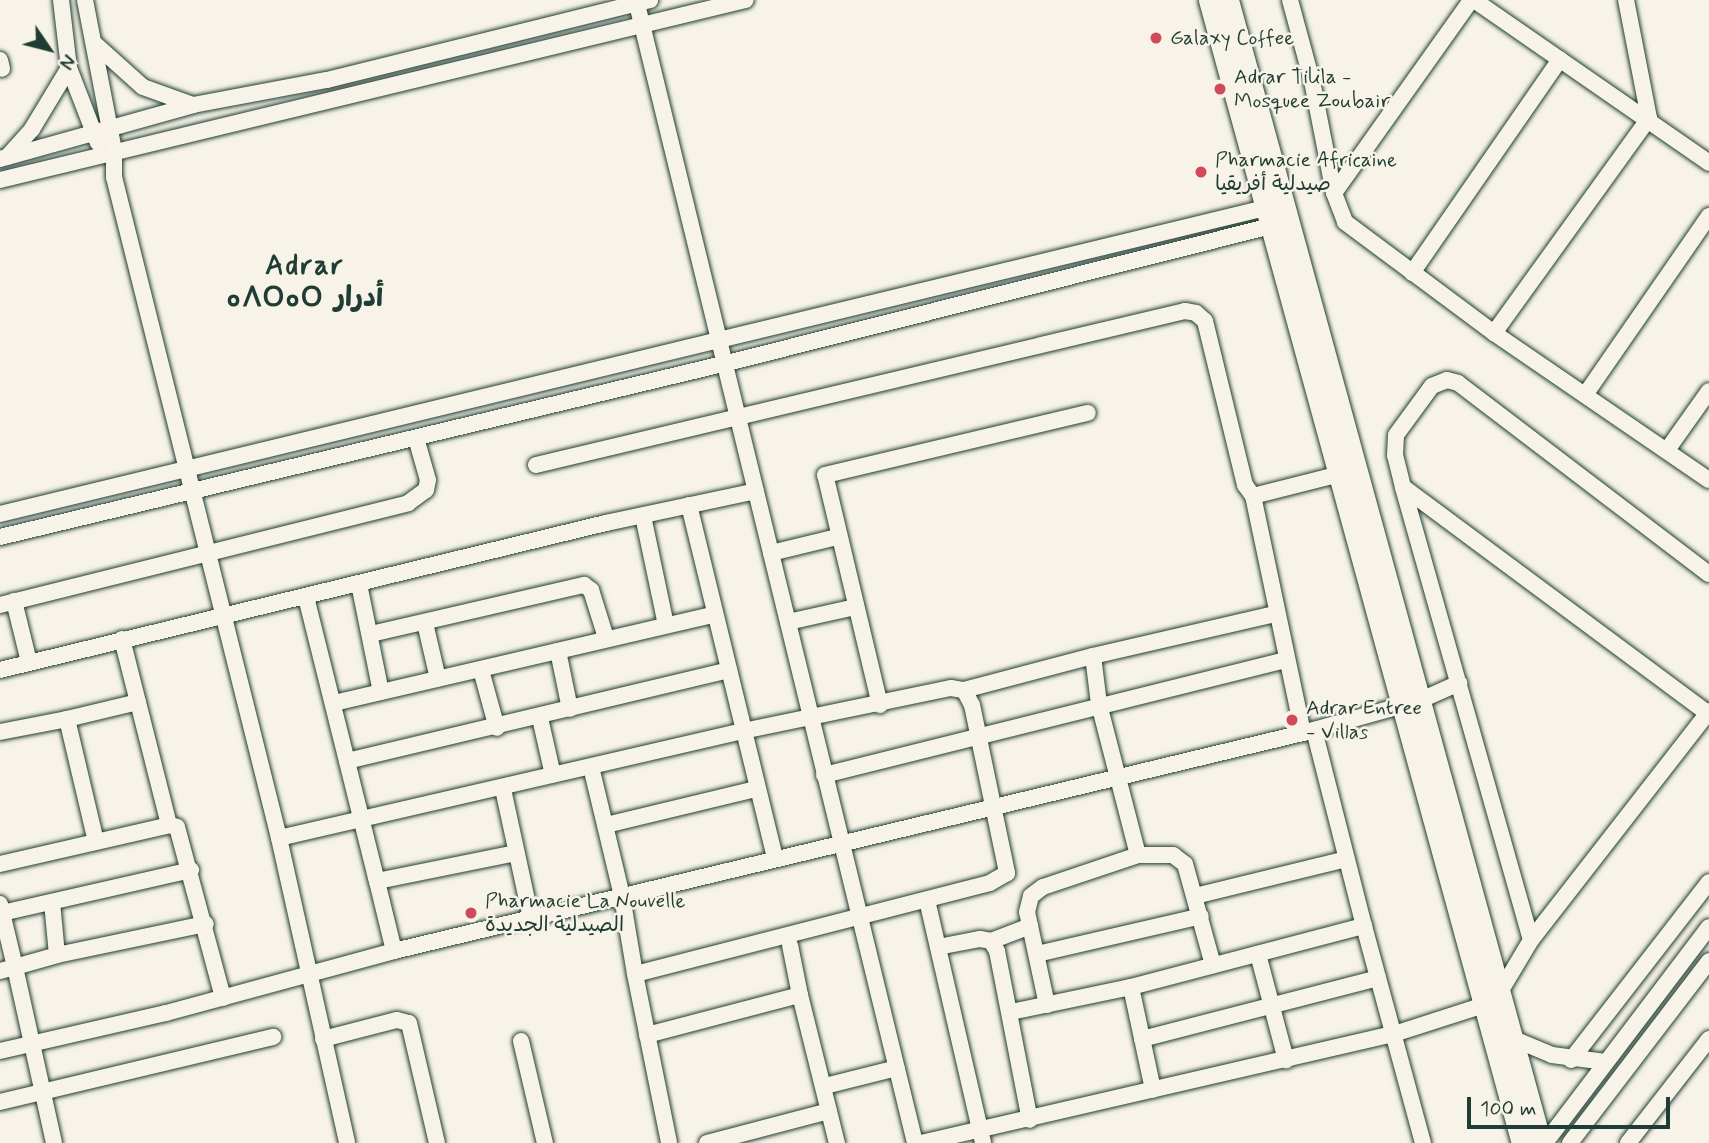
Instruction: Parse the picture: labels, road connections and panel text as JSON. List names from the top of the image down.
{
  "districts": ["Adrar ⴰⴷⵔⴰⵔ أدرار"],
  "places": [
    "Galaxy Coffee",
    "Adrar Tilila - Mosquee Zoubair",
    "Pharmacie Africaine صيدلية أفريقيا",
    "Adrar Entree - Villas",
    "Pharmacie La Nouvelle الصيدلية الجديدة"
  ],
  "scale_bar": "100 m",
  "north": "bottom right"
}
